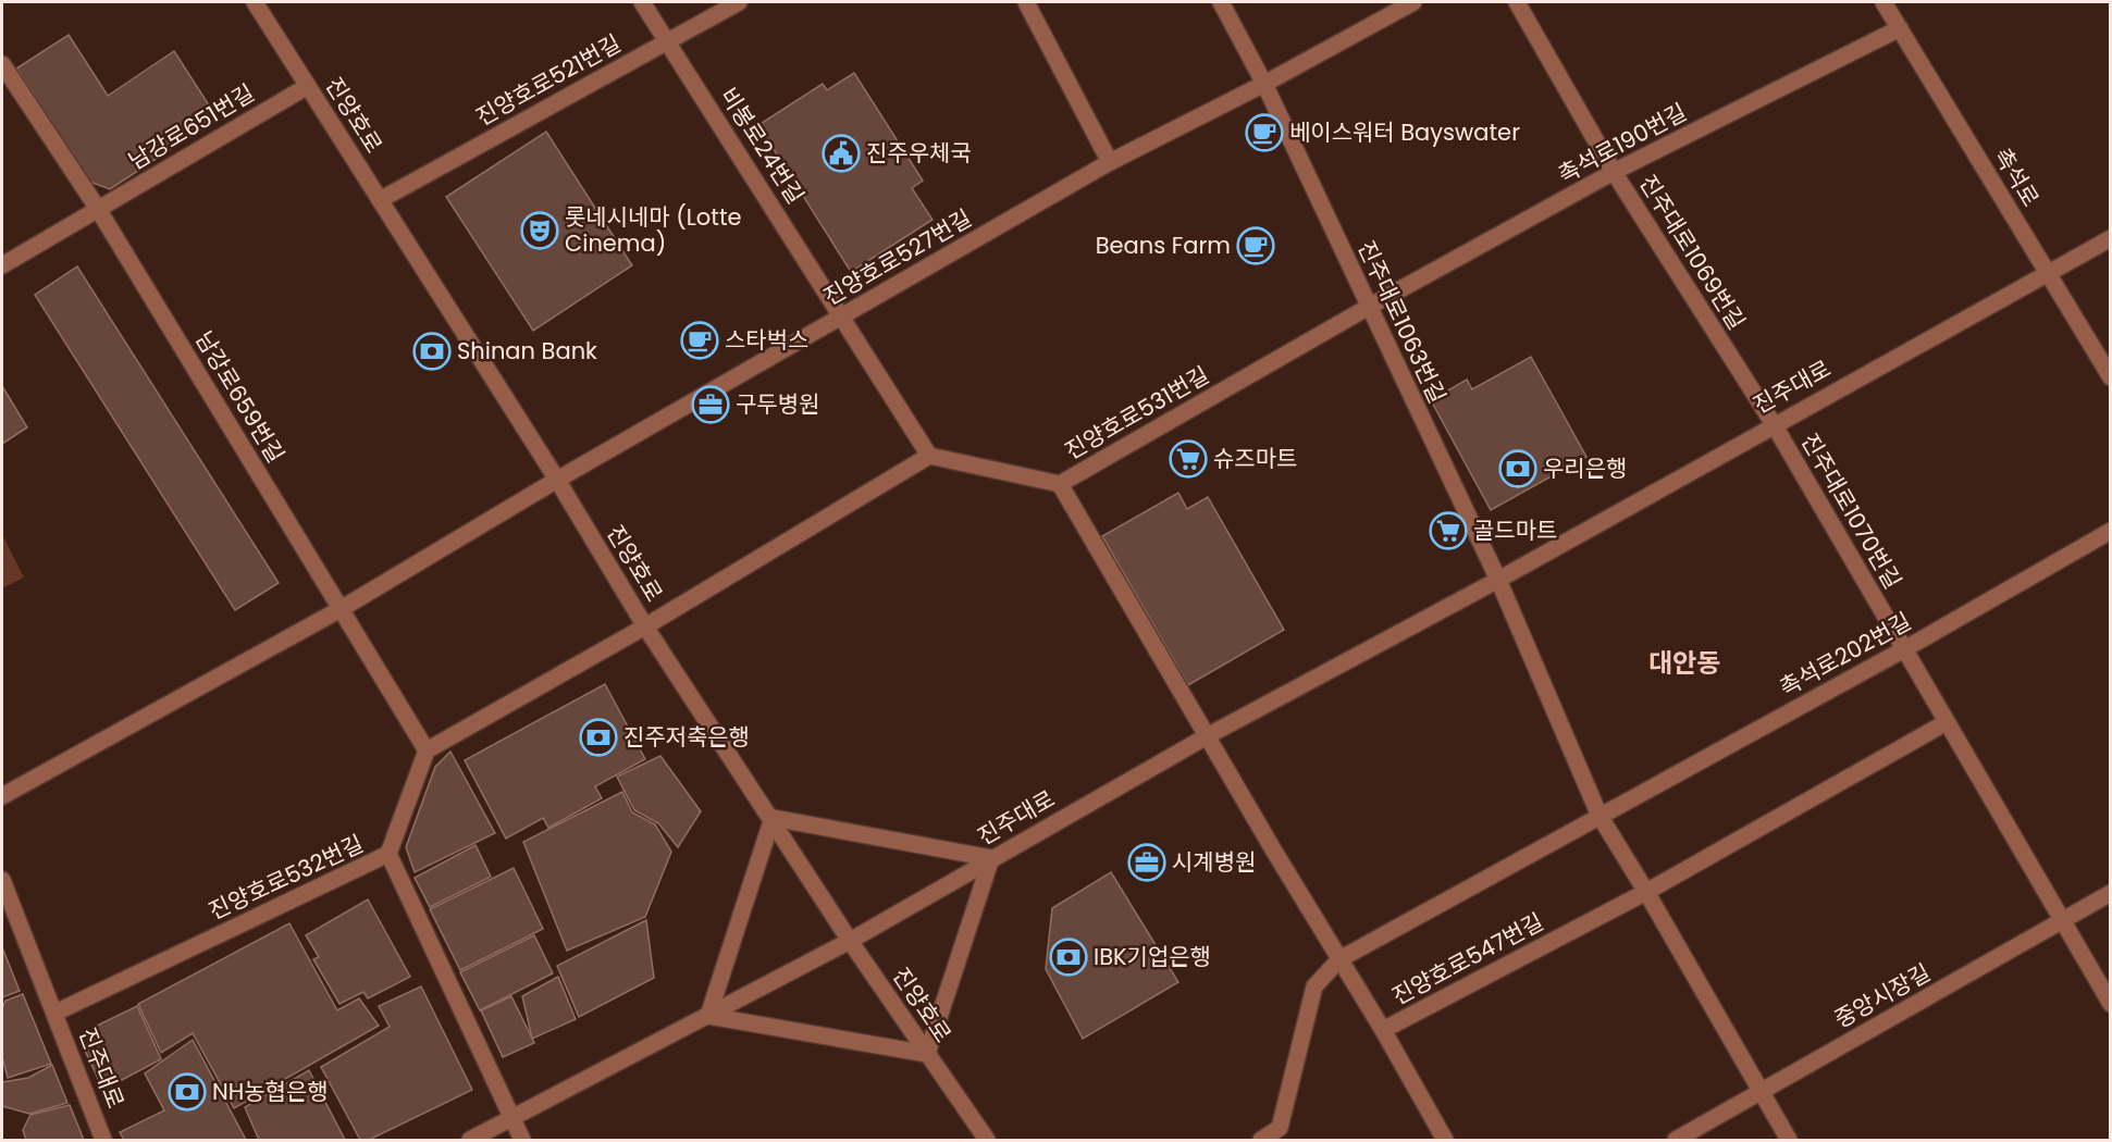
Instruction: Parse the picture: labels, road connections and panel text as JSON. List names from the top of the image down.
{
  "streets": {
    "street": [
      "진양호로521번길",
      "진양호로",
      "남강로651번길",
      "촉석로190번길",
      "비봉로24번길",
      "촉석로",
      "진주대로1069번길",
      "진양호로527번길",
      "진주대로1063번길",
      "진주대로",
      "남강로659번길",
      "진양호로531번길",
      "진주대로1070번길",
      "촉석로202번길",
      "진양호로532번길",
      "진양호로547번길",
      "중앙시장길"
    ]
  },
  "crossings": [
    ["진양호로521번길", "진양호로"],
    ["진양호로521번길", "비봉로24번길"],
    ["진양호로", "남강로651번길"],
    ["진양호로", "진양호로527번길"],
    ["진양호로", "진주대로"],
    ["남강로651번길", "남강로659번길"],
    ["촉석로190번길", "촉석로"],
    ["촉석로190번길", "진주대로1069번길"],
    ["촉석로190번길", "진주대로1063번길"],
    ["촉석로190번길", "진양호로531번길"],
    ["비봉로24번길", "진양호로527번길"],
    ["비봉로24번길", "진양호로531번길"],
    ["촉석로", "진주대로"],
    ["진주대로1069번길", "진주대로"],
    ["진주대로1069번길", "진주대로1070번길"],
    ["진양호로527번길", "진주대로1063번길"],
    ["진주대로1063번길", "진주대로"],
    ["진주대로1063번길", "진양호로531번길"],
    ["진주대로", "진주대로1070번길"],
    ["진주대로", "진양호로532번길"],
    ["진주대로", "진양호로547번길"],
    ["남강로659번길", "진양호로532번길"],
    ["진주대로1070번길", "촉석로202번길"],
    ["진주대로1070번길", "중앙시장길"]
  ],
  "districts": ["대안동"],
  "places": {
    "cafe": ["베이스워터 Bayswater", "Beans Farm", "스타벅스"],
    "public building": ["진주우체국"],
    "theatre": ["롯네시네마 (Lotte Cinema)"],
    "bank": [
      "Shinan Bank",
      "우리은행",
      "진주저축은행",
      "IBK기업은행",
      "NH농협은행"
    ],
    "office": ["구두병원", "시계병원"],
    "supermarket": ["슈즈마트", "골드마트"]
  }
}
